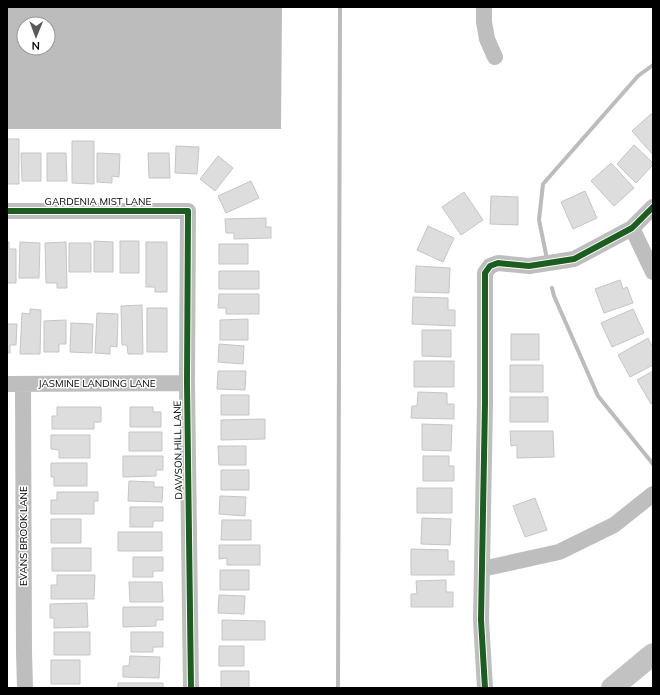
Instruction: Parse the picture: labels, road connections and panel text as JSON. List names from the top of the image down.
{
  "streets": {
    "street": [
      "GARDENIA MIST LANE",
      "JASMINE LANDING LANE",
      "DAWSON HILL LANE",
      "EVANS BROOK LANE"
    ]
  },
  "crossings": [
    ["GARDENIA MIST LANE", "DAWSON HILL LANE"],
    ["JASMINE LANDING LANE", "DAWSON HILL LANE"],
    ["JASMINE LANDING LANE", "EVANS BROOK LANE"]
  ],
  "north": "bottom"
}
